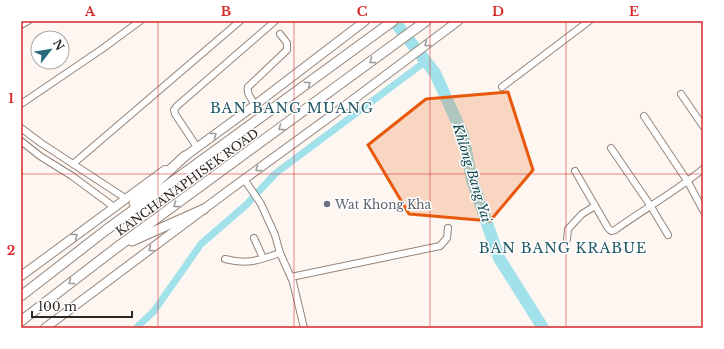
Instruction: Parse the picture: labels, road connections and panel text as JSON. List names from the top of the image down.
{
  "streets": {
    "highway": ["KANCHANAPHISEK ROAD"]
  },
  "districts": ["BAN BANG MUANG", "BAN BANG KRABUE"],
  "water": ["Khlong Bang Yai"],
  "places": ["Wat Khong Kha"],
  "scale_bar": "100 m",
  "north": "top right",
  "grid": {
    "columns": [
      "A",
      "B",
      "C",
      "D",
      "E"
    ],
    "rows": ["1", "2"]
  }
}
